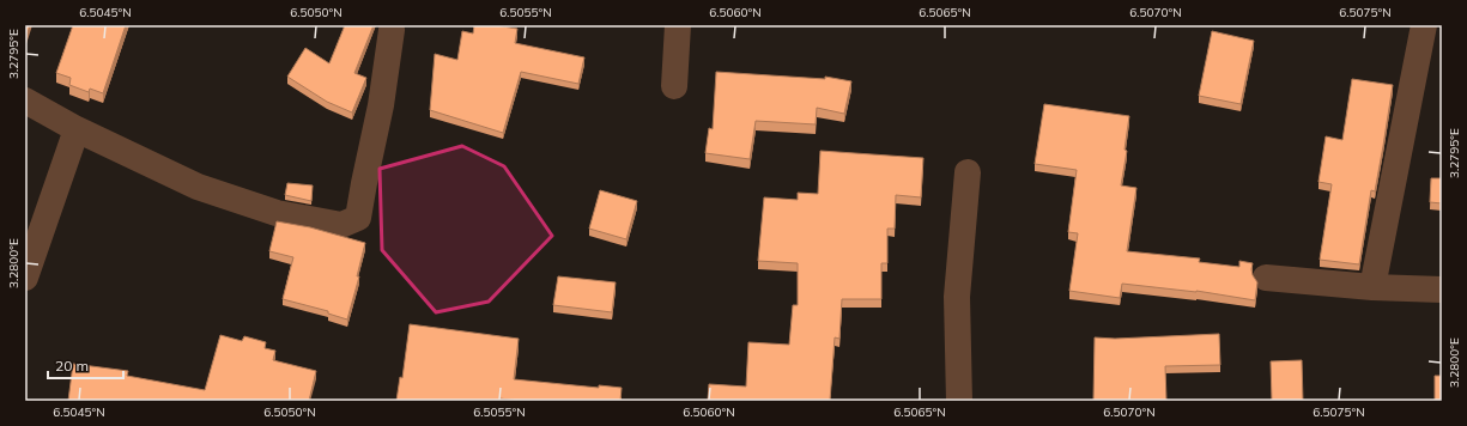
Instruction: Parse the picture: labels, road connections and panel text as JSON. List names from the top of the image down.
{
  "scale_bar": "20 m",
  "coordinates": [
    "6.5045°N",
    "6.5050°N",
    "6.5055°N",
    "6.5060°N",
    "6.5065°N",
    "6.5070°N",
    "6.5075°N",
    "3.2795°E",
    "3.2800°E"
  ]
}
